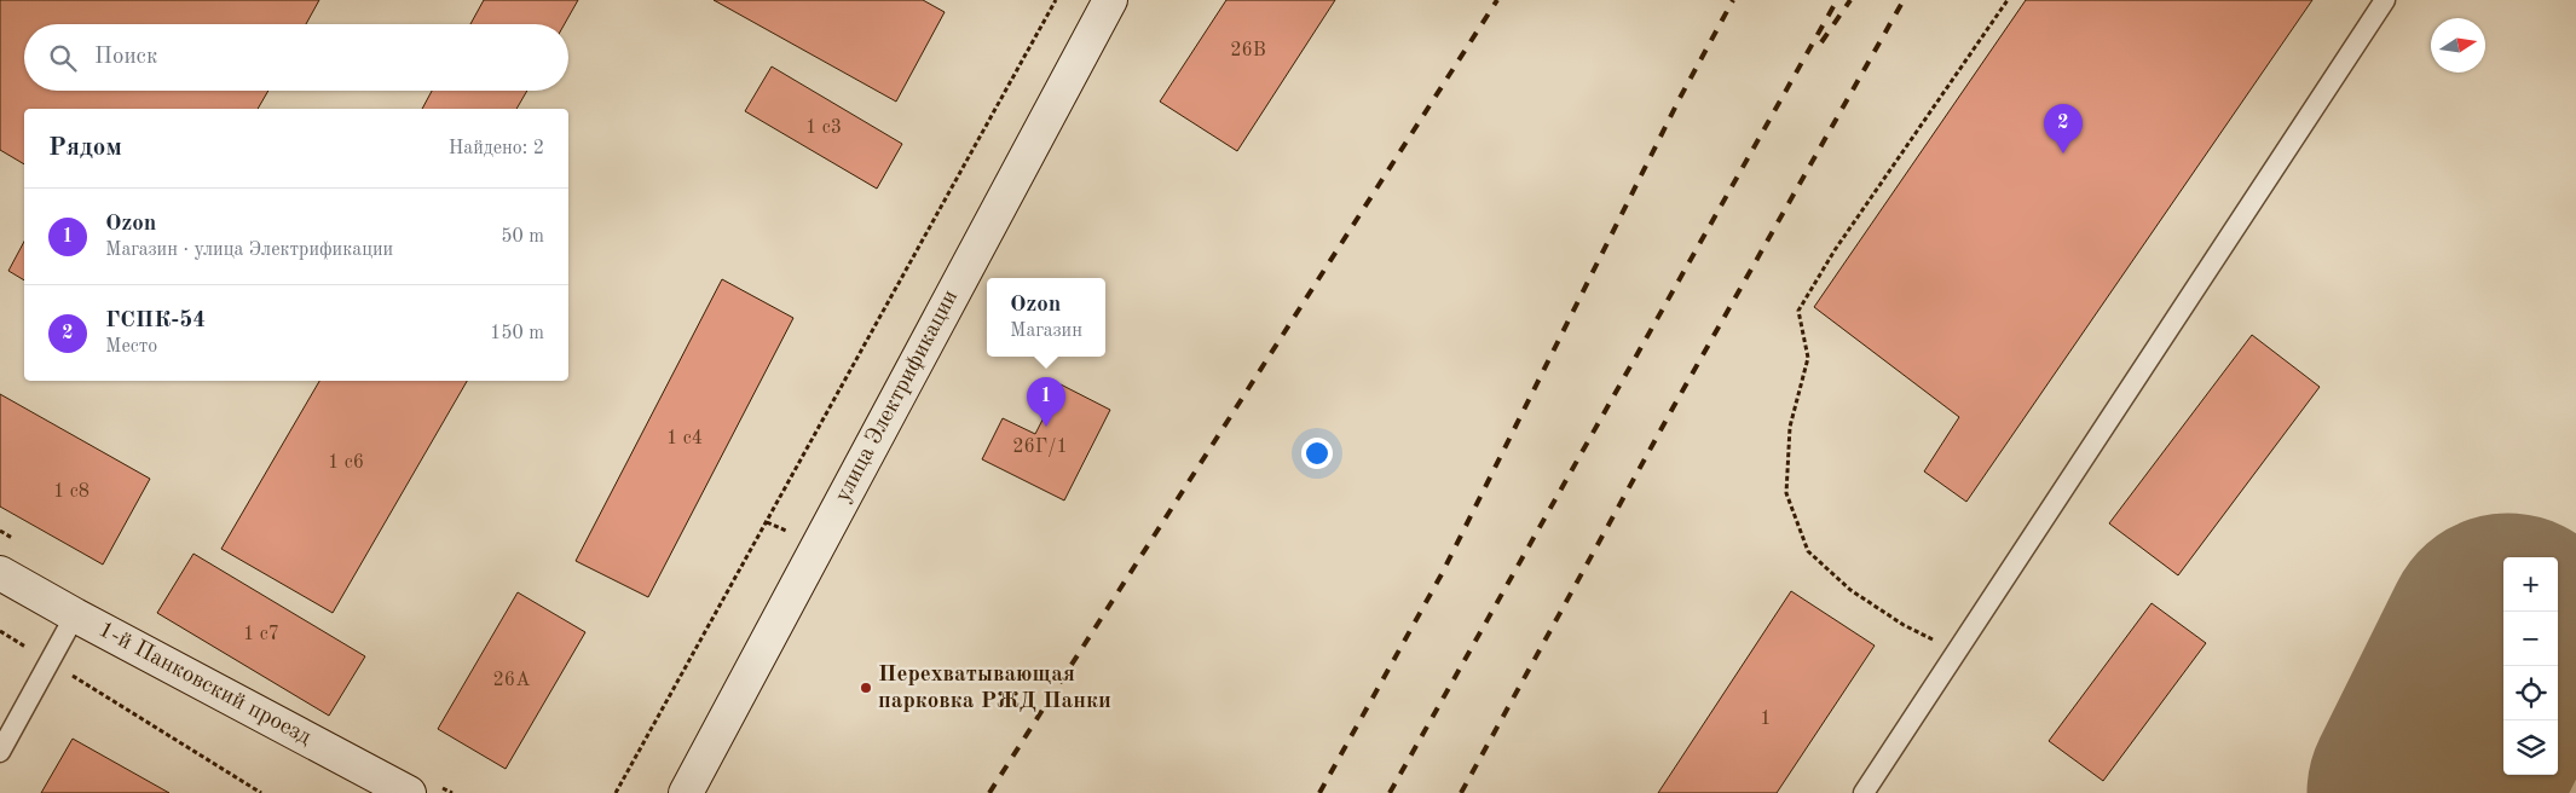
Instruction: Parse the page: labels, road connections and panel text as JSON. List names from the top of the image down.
{
  "streets": {
    "main road": ["улица Электрификации", "1-й Панковский проезд"]
  },
  "places": ["Перехватывающая парковка РЖД Панки"],
  "house_numbers": [
    "26В",
    "1 с3",
    "1 с4",
    "26Г/1",
    "1 с6",
    "1 с8",
    "1 с7",
    "26А",
    "1"
  ],
  "north": "right",
  "page": {
    "search": "Поиск",
    "pins": ["2", "1"],
    "heading": ["Рядом", "Найдено: 2"],
    "list": [
      {
        "mark": "1",
        "name": "Ozon",
        "note": "Магазин · улица Электрификации",
        "value": "50 m"
      },
      {
        "mark": "2",
        "name": "ГСПК-54",
        "note": "Место",
        "value": "150 m"
      }
    ],
    "popup": ["Ozon", "Магазин"],
    "map_buttons": ["+", "−"]
  }
}
